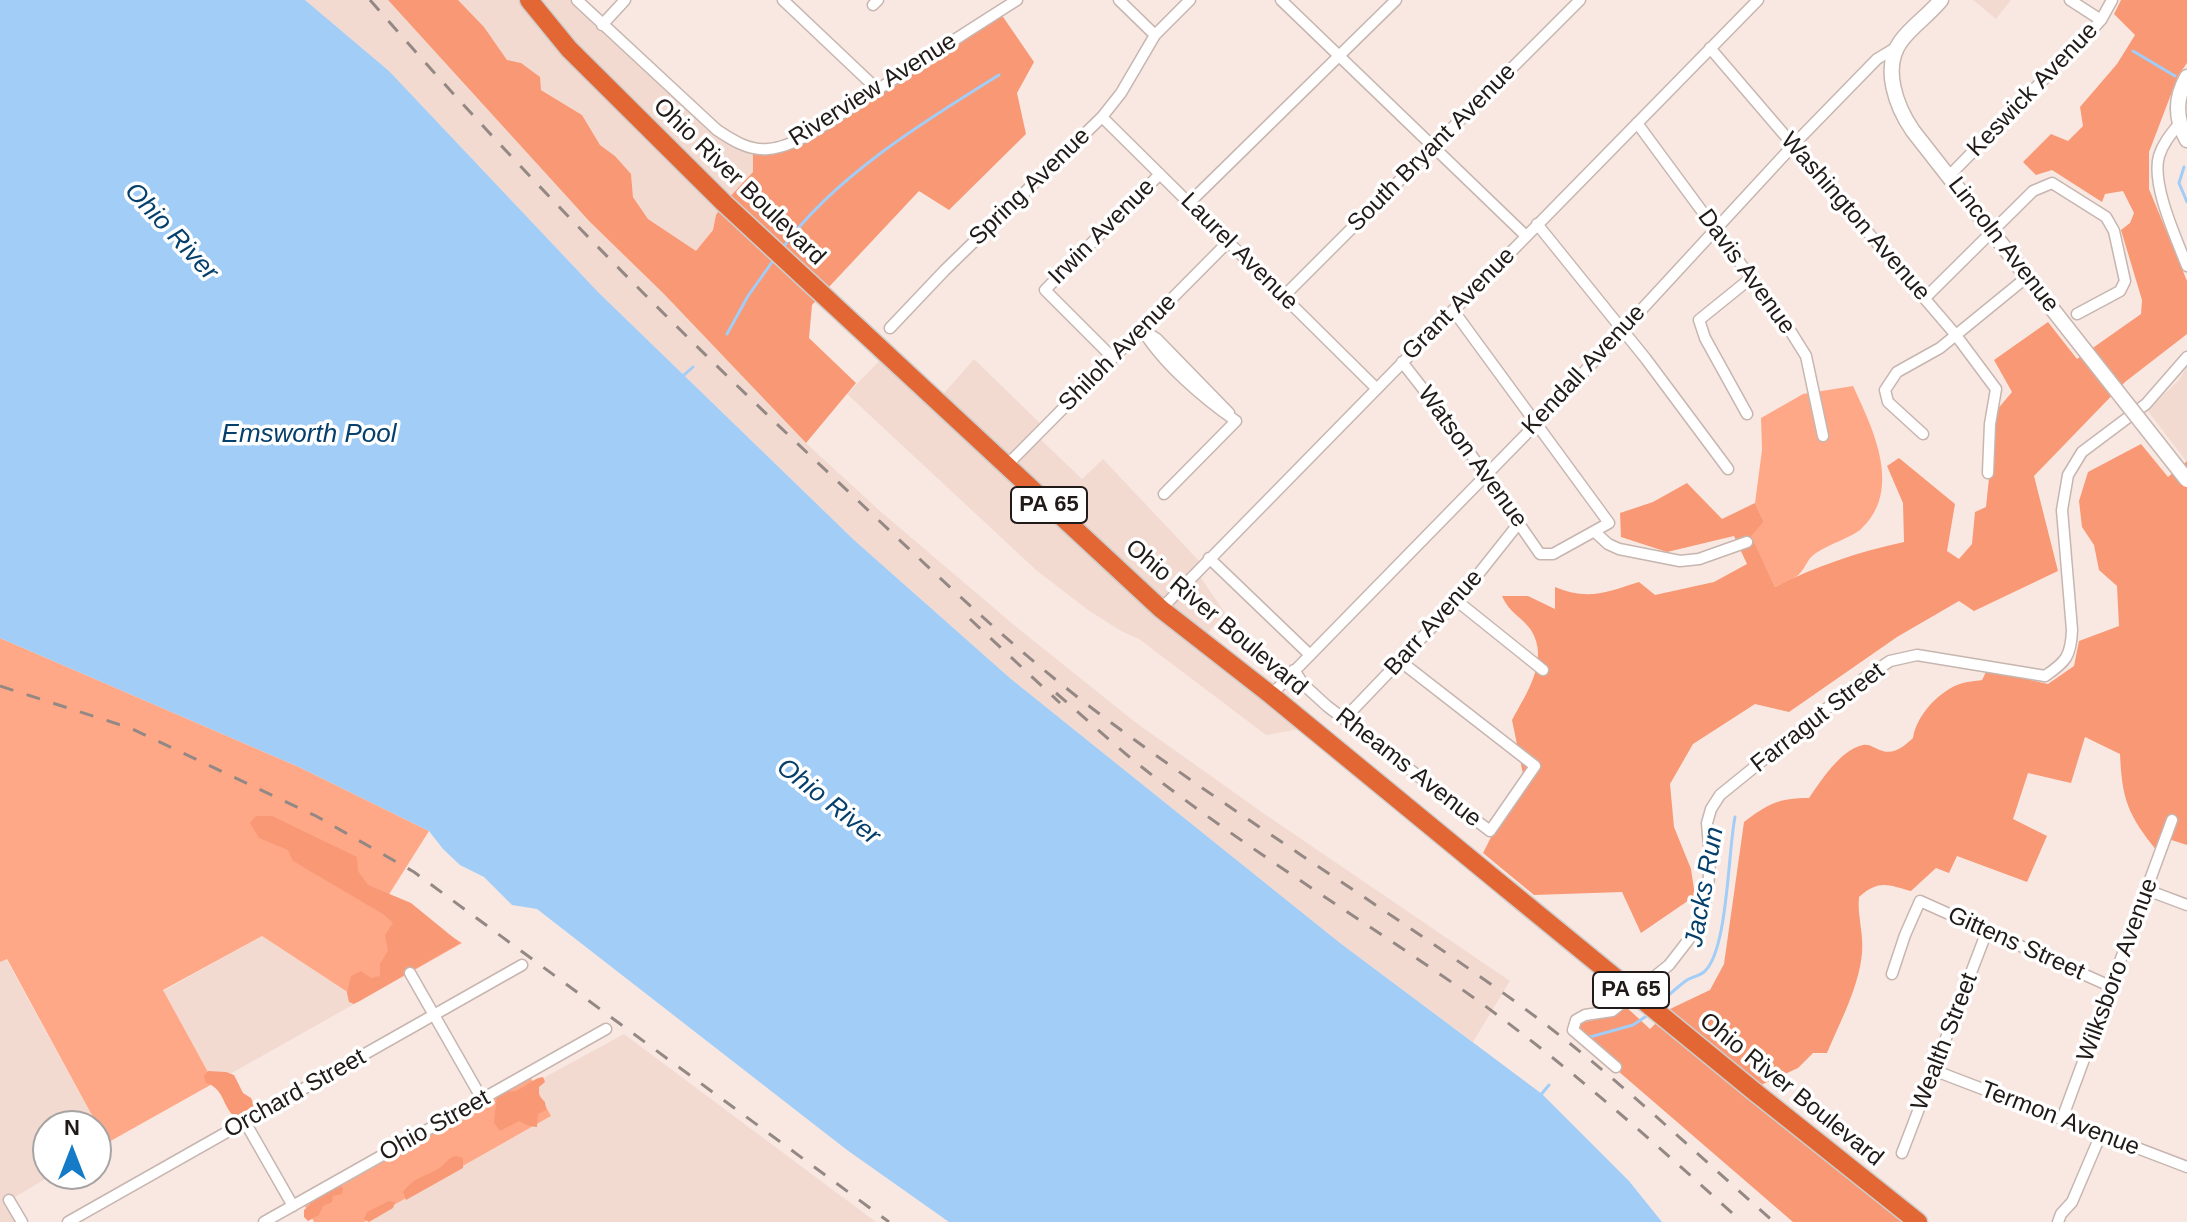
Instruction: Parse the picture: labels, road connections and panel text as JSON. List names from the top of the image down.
{
  "streets": {
    "highway": ["Ohio River Boulevard", "PA 65"],
    "street": [
      "Riverview Avenue",
      "Keswick Avenue",
      "South Bryant Avenue",
      "Spring Avenue",
      "Washington Avenue",
      "Irwin Avenue",
      "Lincoln Avenue",
      "Laurel Avenue",
      "Davis Avenue",
      "Grant Avenue",
      "Shiloh Avenue",
      "Kendall Avenue",
      "Watson Avenue",
      "Barr Avenue",
      "Farragut Street",
      "Rheams Avenue",
      "Gittens Street",
      "Wilksboro Avenue",
      "Wealth Street",
      "Orchard Street",
      "Termon Avenue",
      "Ohio Street"
    ]
  },
  "crossings": [
    ["Keswick Avenue", "Lincoln Avenue"],
    ["South Bryant Avenue", "Laurel Avenue"],
    ["Ohio River Boulevard", "Grant Avenue"],
    ["Ohio River Boulevard", "Shiloh Avenue"],
    ["Ohio River Boulevard", "Kendall Avenue"],
    ["Spring Avenue", "Laurel Avenue"],
    ["Washington Avenue", "Grant Avenue"],
    ["Washington Avenue", "Kendall Avenue"],
    ["Irwin Avenue", "Laurel Avenue"],
    ["Irwin Avenue", "Shiloh Avenue"],
    ["Lincoln Avenue", "Kendall Avenue"],
    ["Laurel Avenue", "Grant Avenue"],
    ["Laurel Avenue", "Shiloh Avenue"],
    ["Davis Avenue", "Grant Avenue"],
    ["Davis Avenue", "Kendall Avenue"],
    ["Grant Avenue", "Watson Avenue"],
    ["Kendall Avenue", "Watson Avenue"],
    ["Kendall Avenue", "Rheams Avenue"],
    ["Watson Avenue", "Barr Avenue"],
    ["Barr Avenue", "Rheams Avenue"],
    ["Gittens Street", "Wilksboro Avenue"],
    ["Gittens Street", "Wealth Street"],
    ["Wilksboro Avenue", "Termon Avenue"],
    ["Wealth Street", "Termon Avenue"]
  ],
  "water": ["Ohio River", "Emsworth Pool", "Jacks Run"],
  "north": "top"
}
